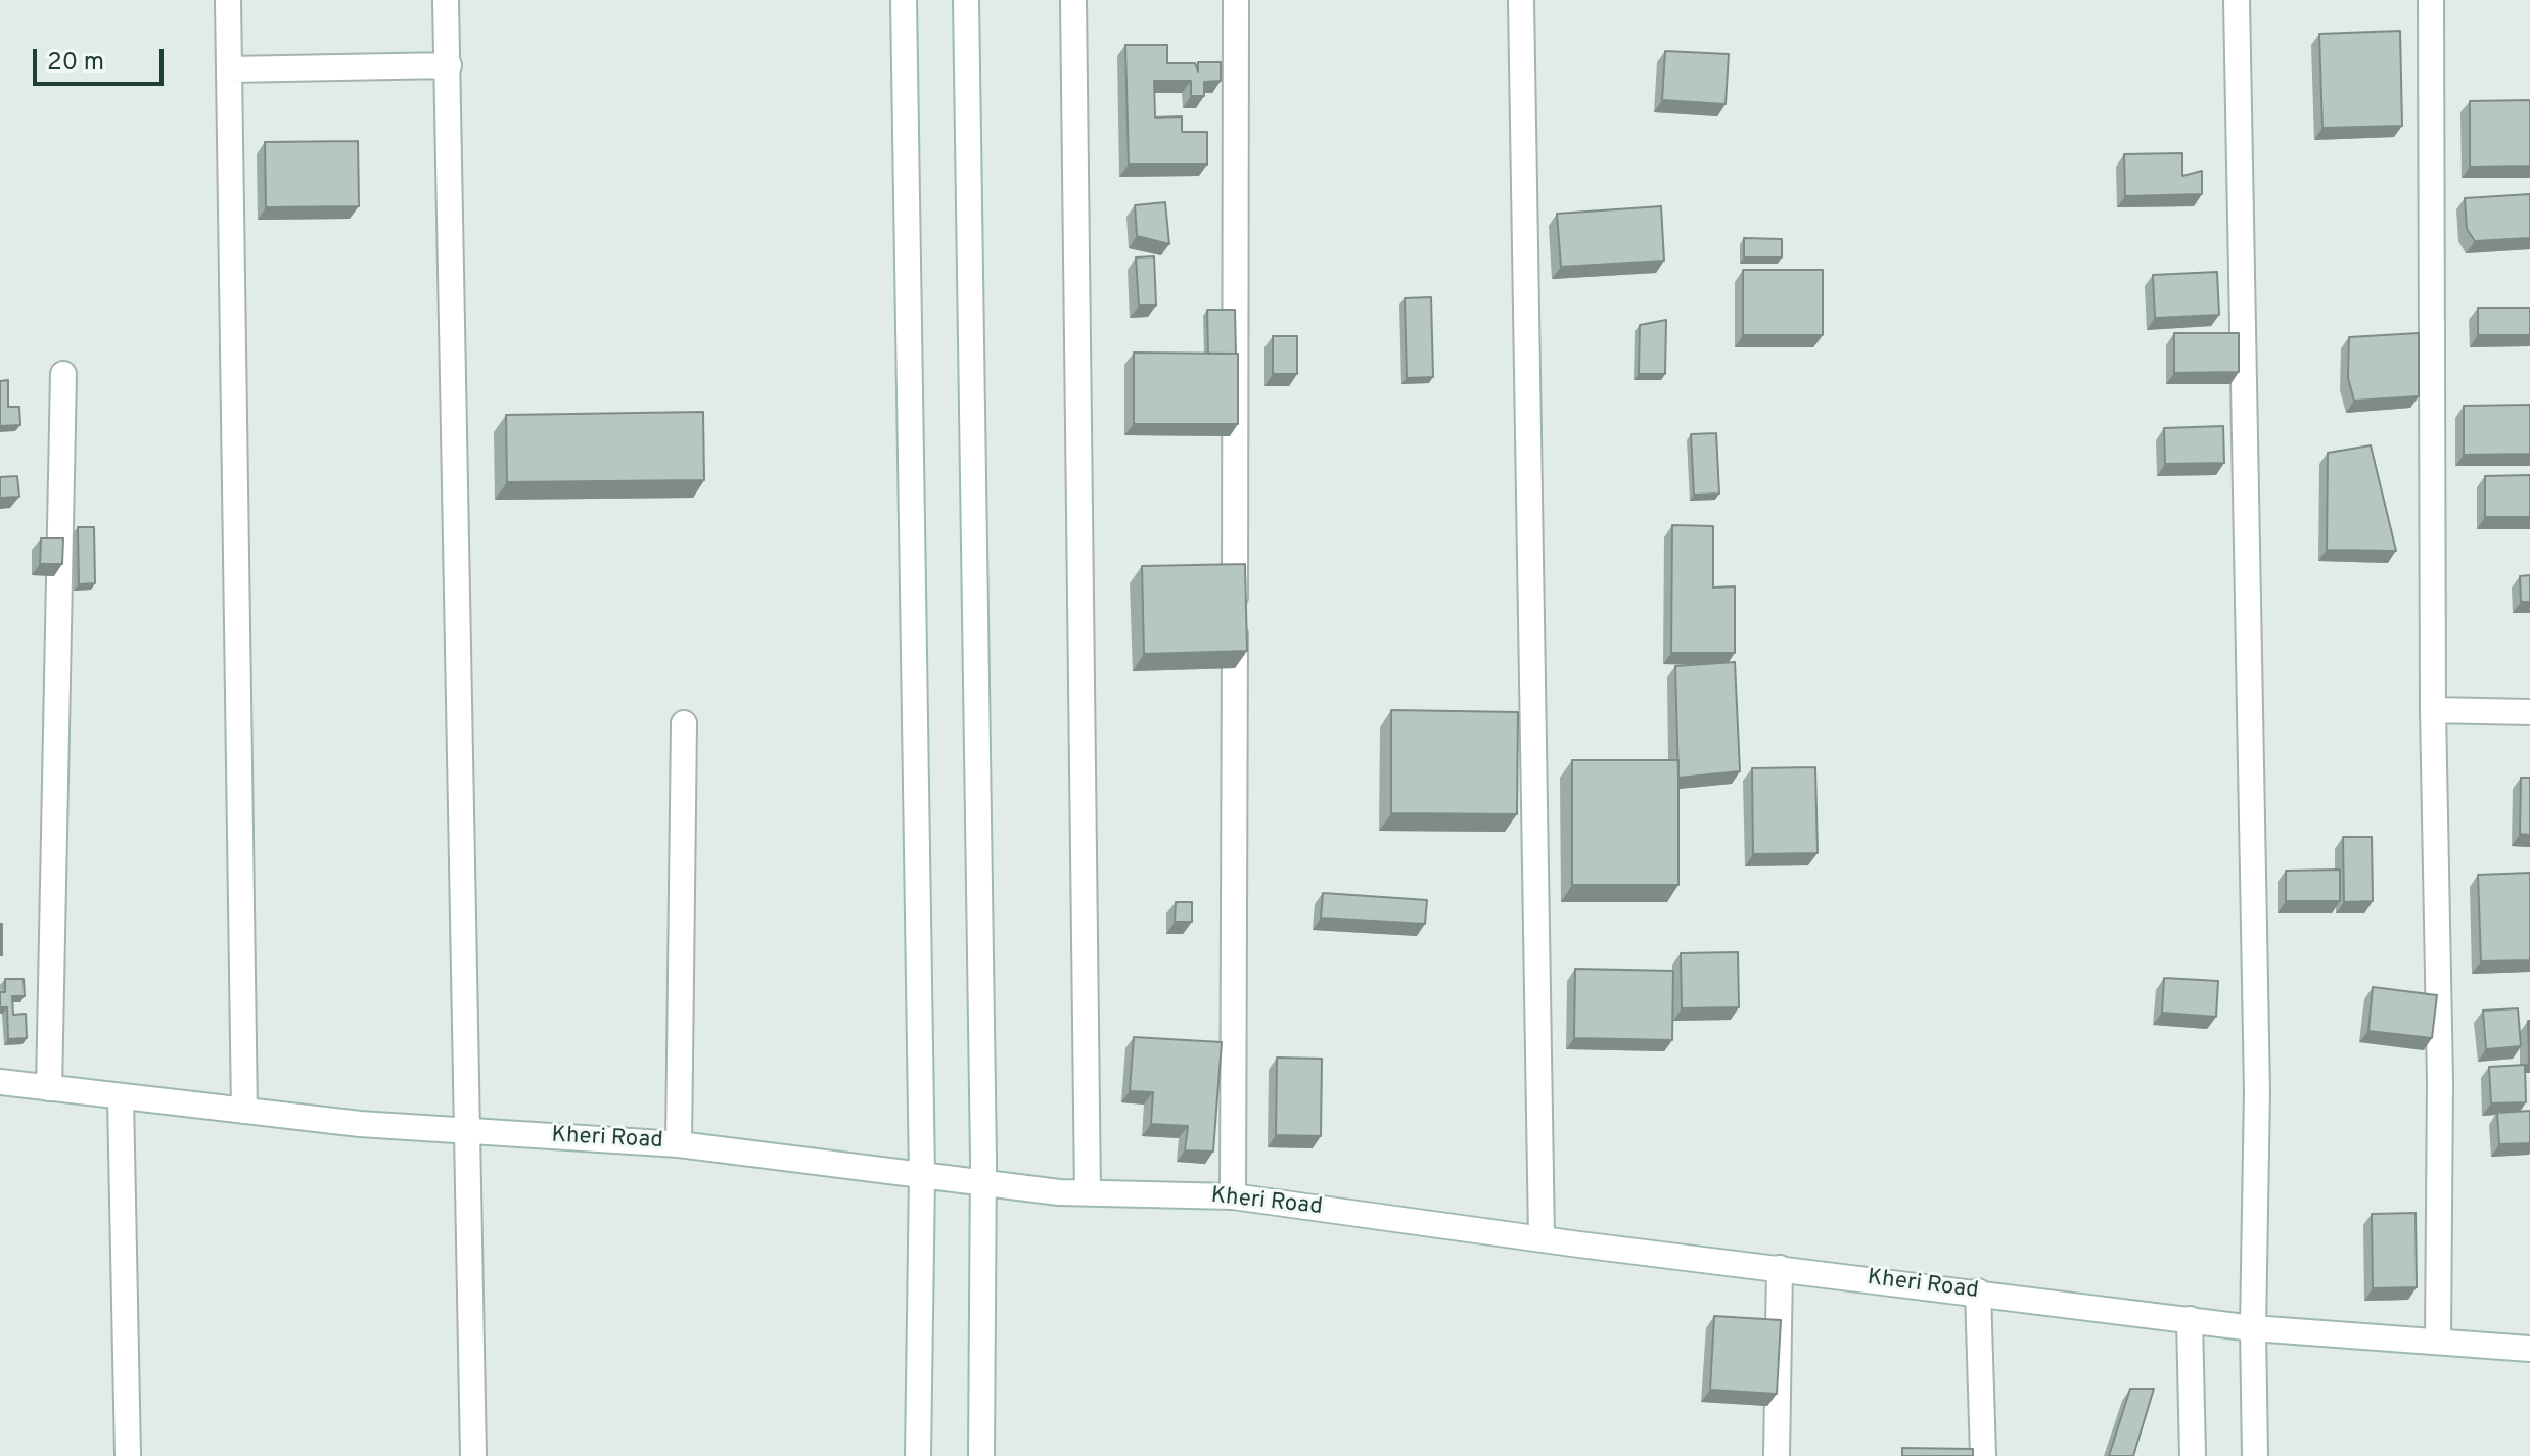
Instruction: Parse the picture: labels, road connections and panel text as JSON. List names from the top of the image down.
{
  "streets": {
    "street": ["Kheri Road"]
  },
  "scale_bar": "20 m"
}
